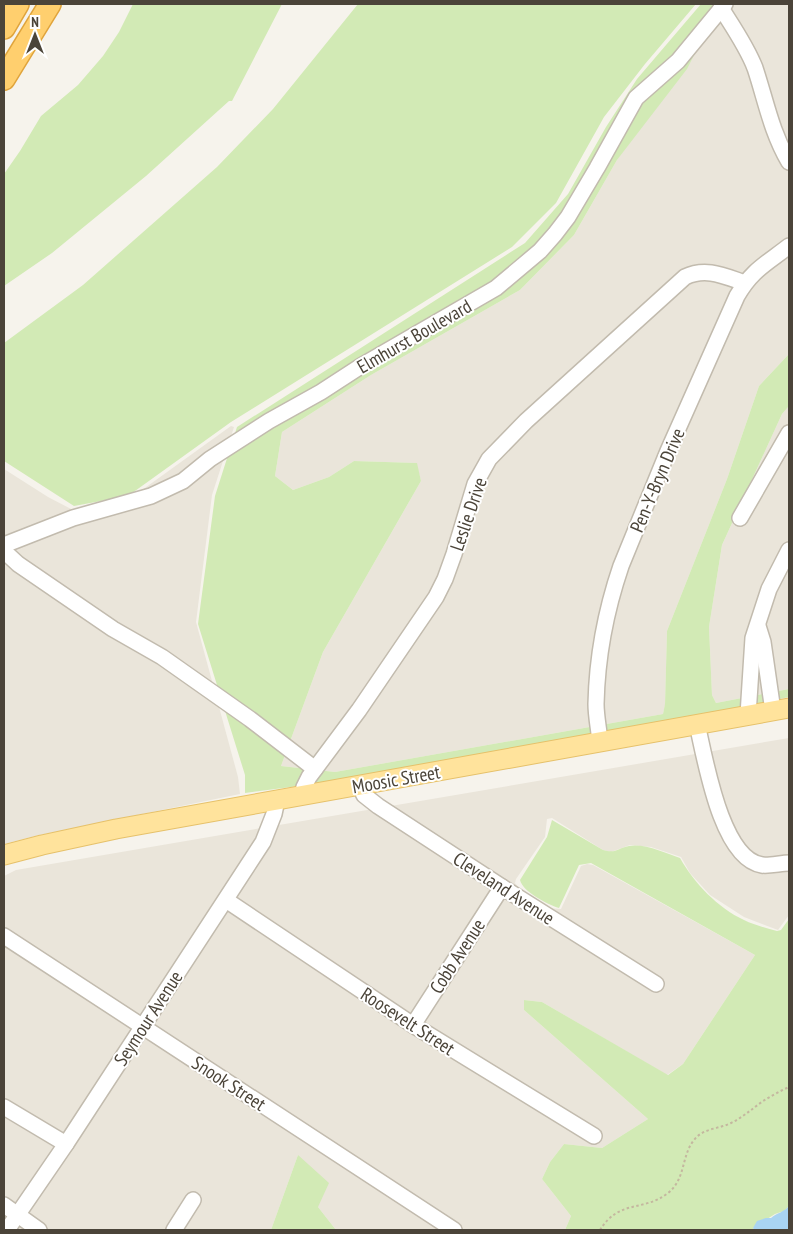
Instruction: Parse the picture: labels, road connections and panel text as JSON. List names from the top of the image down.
{
  "streets": {
    "main road": ["Moosic Street"],
    "street": [
      "Elmhurst Boulevard",
      "Pen-Y-Bryn Drive",
      "Leslie Drive",
      "Cleveland Avenue",
      "Cobb Avenue",
      "Seymour Avenue",
      "Roosevelt Street",
      "Snook Street"
    ]
  },
  "crossings": [
    ["Pen-Y-Bryn Drive", "Leslie Drive"],
    ["Pen-Y-Bryn Drive", "Moosic Street"],
    ["Leslie Drive", "Moosic Street"],
    ["Moosic Street", "Cleveland Avenue"],
    ["Moosic Street", "Seymour Avenue"],
    ["Cleveland Avenue", "Cobb Avenue"],
    ["Cobb Avenue", "Roosevelt Street"],
    ["Seymour Avenue", "Roosevelt Street"],
    ["Seymour Avenue", "Snook Street"]
  ],
  "north": "top"
}
